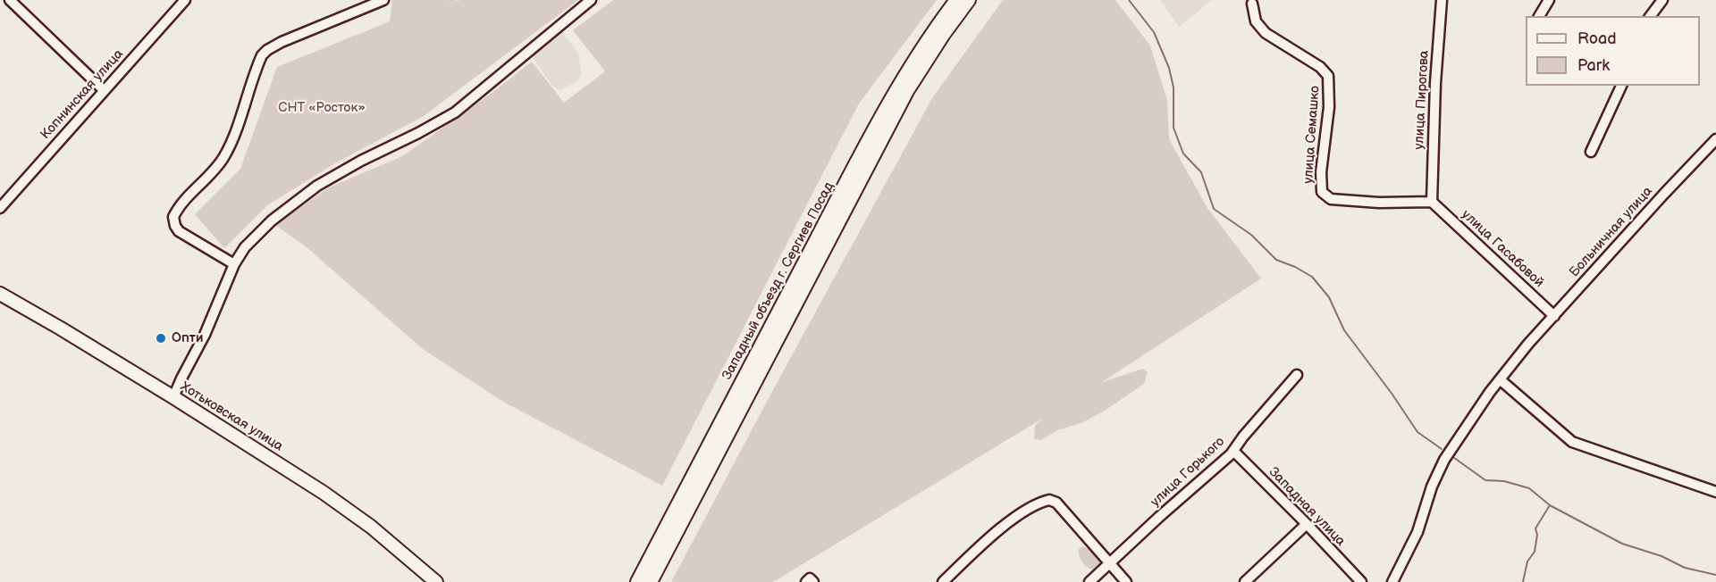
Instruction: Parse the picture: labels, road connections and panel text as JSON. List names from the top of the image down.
{
  "streets": {
    "main road": ["Западный объезд г. Сергиев Посад", "Хотьковская улица"],
    "street": [
      "Копнинская улица",
      "улица Пирогова",
      "улица Семашко",
      "Больничная улица",
      "улица Гасабовой",
      "улица Горького",
      "Западная улица"
    ]
  },
  "crossings": [
    ["улица Пирогова", "улица Семашко"],
    ["улица Пирогова", "улица Гасабовой"],
    ["улица Семашко", "улица Гасабовой"],
    ["Больничная улица", "улица Гасабовой"],
    ["улица Горького", "Западная улица"]
  ],
  "parks": ["СНТ «Росток»"],
  "places": ["Опти"],
  "legend": ["Road", "Park"]
}
